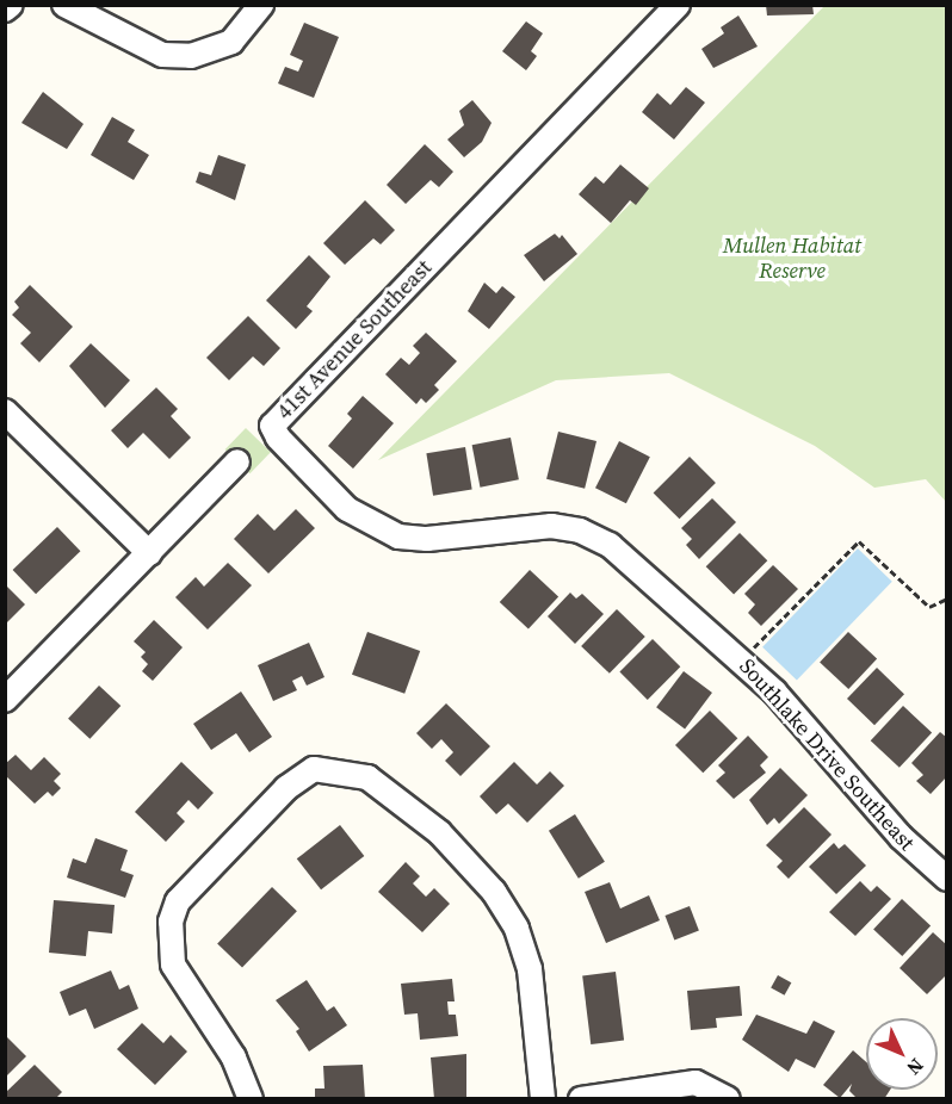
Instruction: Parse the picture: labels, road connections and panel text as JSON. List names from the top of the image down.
{
  "streets": {
    "street": ["41st Avenue Southeast", "Southlake Drive Southeast"]
  },
  "crossings": [
    ["41st Avenue Southeast", "Southlake Drive Southeast"]
  ],
  "parks": ["Mullen Habitat Reserve"],
  "north": "bottom right"
}
